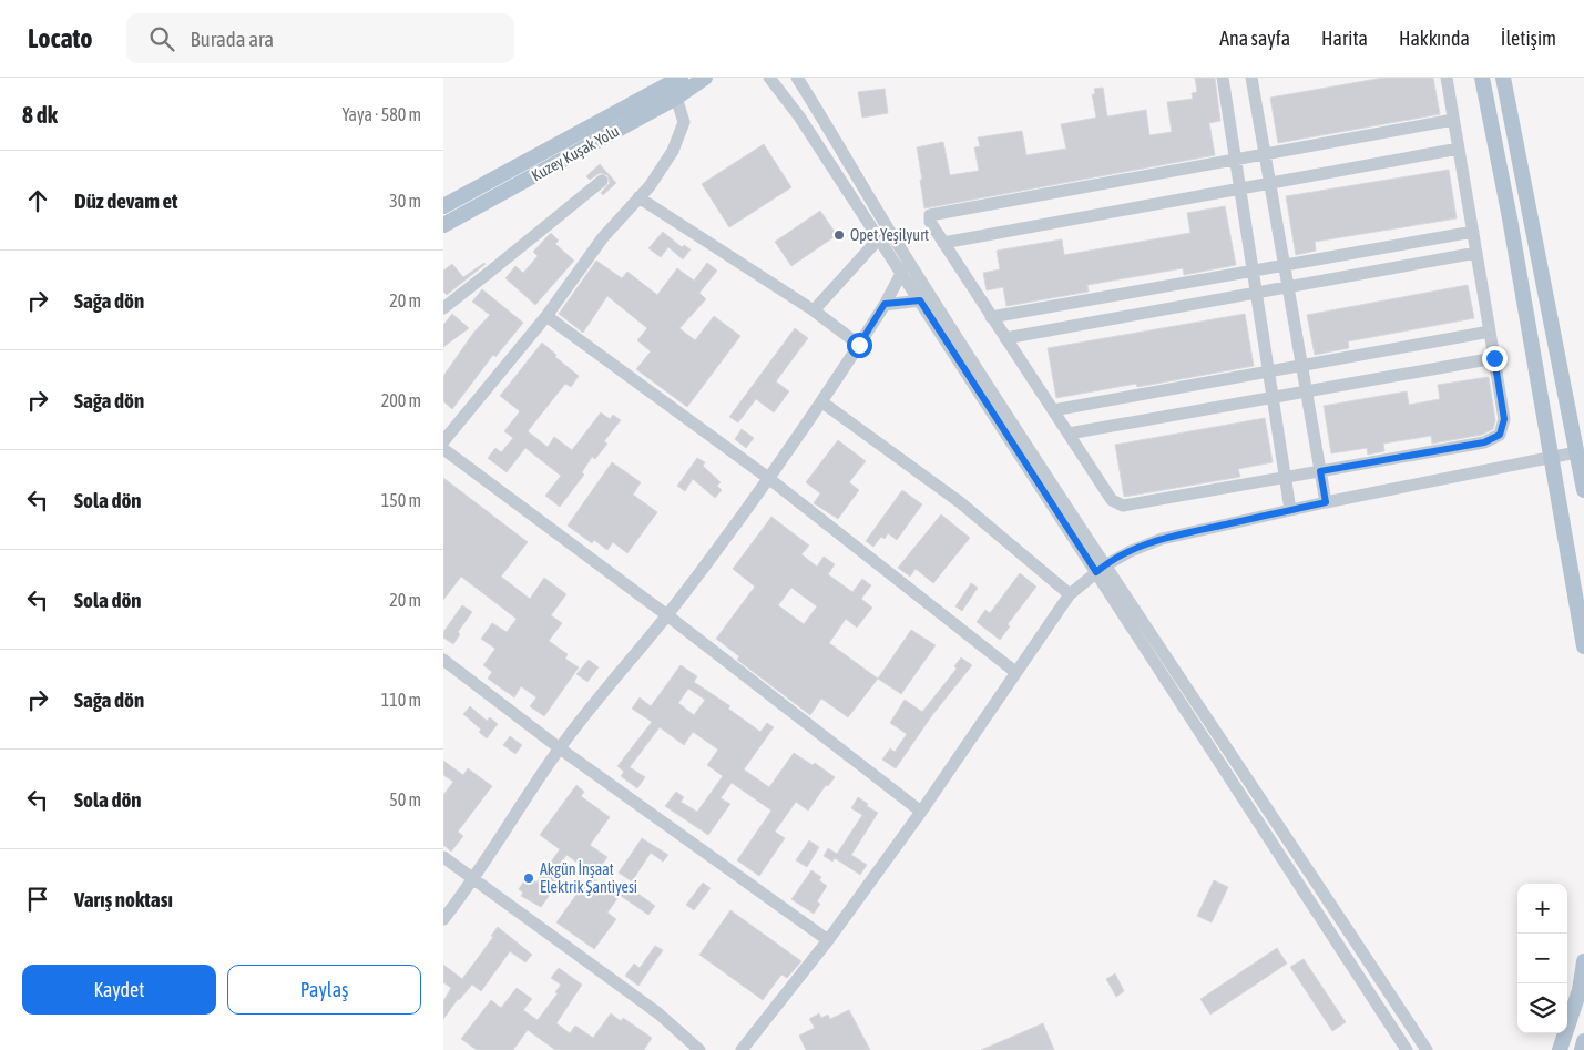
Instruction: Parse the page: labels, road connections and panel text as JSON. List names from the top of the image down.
{
  "streets": {
    "main road": ["Kuzey Kuşak Yolu"]
  },
  "places": ["Opet Yeşilyurt", "Akgün İnşaat Elektrik Şantiyesi"],
  "page": {
    "header": "Locato",
    "search": "Burada ara",
    "nav": [
      "Ana sayfa",
      "Harita",
      "Hakkında",
      "İletişim"
    ],
    "heading": ["8 dk", "Yaya · 580 m"],
    "list": [
      ["Düz devam et", "30 m"],
      ["Sağa dön", "20 m"],
      ["Sağa dön", "200 m"],
      ["Sola dön", "150 m"],
      ["Sola dön", "20 m"],
      ["Sağa dön", "110 m"],
      ["Sola dön", "50 m"],
      "Varış noktası"
    ],
    "map_buttons": ["+", "−"],
    "buttons": ["Kaydet", "Paylaş"]
  }
}
